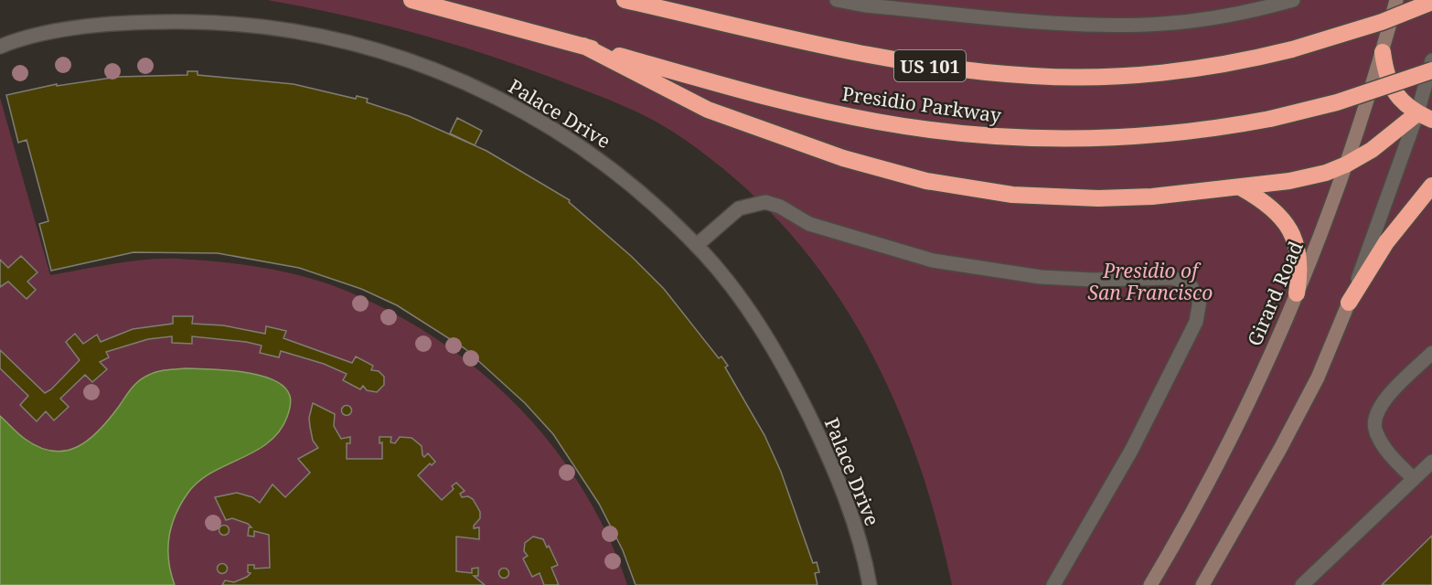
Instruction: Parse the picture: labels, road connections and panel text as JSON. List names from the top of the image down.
{
  "streets": {
    "highway": ["US 101", "Presidio Parkway"],
    "main road": ["Girard Road"],
    "street": ["Palace Drive"]
  },
  "parks": ["Presidio of San Francisco"]
}
